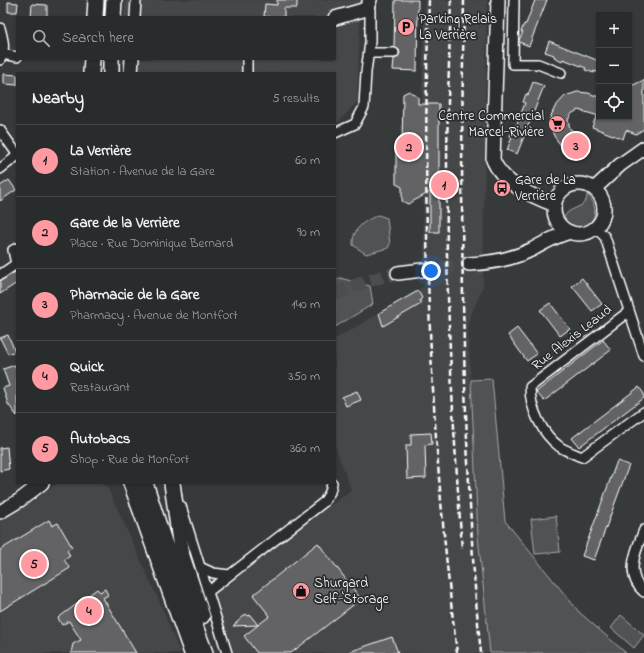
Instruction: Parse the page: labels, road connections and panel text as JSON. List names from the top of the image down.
{
  "streets": {
    "street": ["Rue Alexis Leaud"]
  },
  "places": {
    "parking": ["Parking Relais La Verrière"],
    "supermarket": ["Centre Commercial Marcel-Rivière"],
    "bus stop": ["Gare de La Verrière"],
    "shop": ["Shurgard Self-Storage"]
  },
  "page": {
    "map_buttons": ["+", "−"],
    "search": "Search here",
    "heading": ["Nearby", "5 results"],
    "list": [
      {
        "mark": "1",
        "name": "La Verrière",
        "note": "Station · Avenue de la Gare",
        "value": "60 m"
      },
      {
        "mark": "2",
        "name": "Gare de la Verrière",
        "note": "Place · Rue Dominique Bernard",
        "value": "90 m"
      },
      {
        "mark": "3",
        "name": "Pharmacie de la Gare",
        "note": "Pharmacy · Avenue de Montfort",
        "value": "140 m"
      },
      {
        "mark": "4",
        "name": "Quick",
        "note": "Restaurant",
        "value": "350 m"
      },
      {
        "mark": "5",
        "name": "Autobacs",
        "note": "Shop · Rue de Monfort",
        "value": "360 m"
      }
    ],
    "pins": [
      "3",
      "2",
      "1",
      "5",
      "4"
    ]
  }
}
